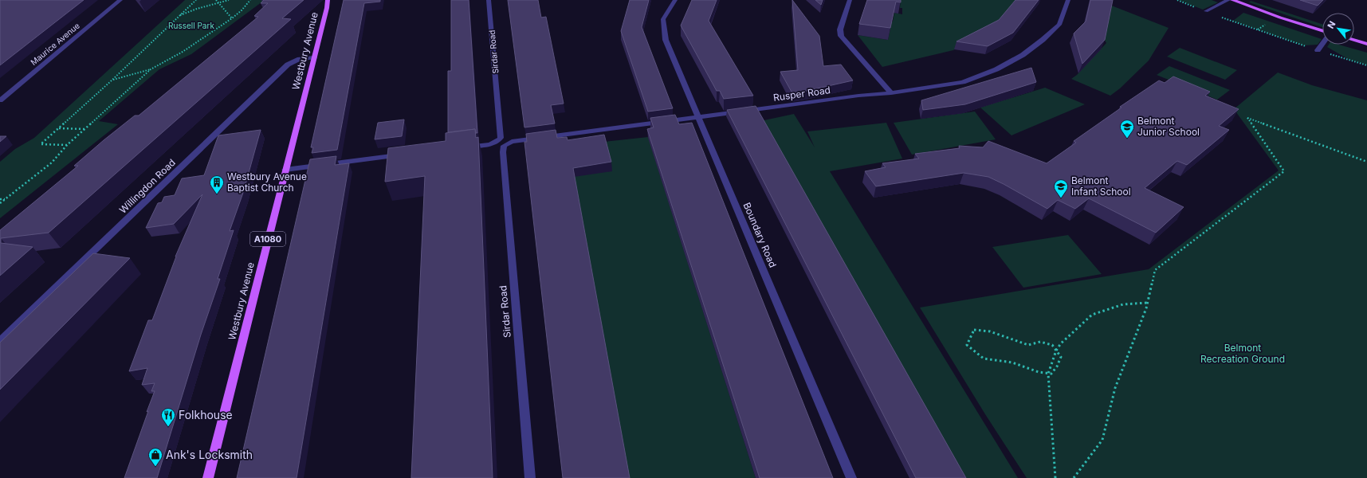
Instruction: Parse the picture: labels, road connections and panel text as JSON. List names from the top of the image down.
{
  "streets": {
    "main road": ["Westbury Avenue", "A1080"],
    "street": [
      "Maurice Avenue",
      "Sirdar Road",
      "Rusper Road",
      "Willingdon Road",
      "Boundary Road"
    ]
  },
  "crossings": [
    ["Westbury Avenue", "Willingdon Road"],
    ["Sirdar Road", "Rusper Road"],
    ["Rusper Road", "Boundary Road"]
  ],
  "parks": ["Russell Park", "Belmont Recreation Ground"],
  "places": {
    "school or university": ["Belmont Junior School", "Belmont Infant School"],
    "building": ["Westbury Avenue Baptist Church"],
    "restaurant": ["Folkhouse"],
    "shop": ["Ank's Locksmith"]
  },
  "north": "top left"
}
